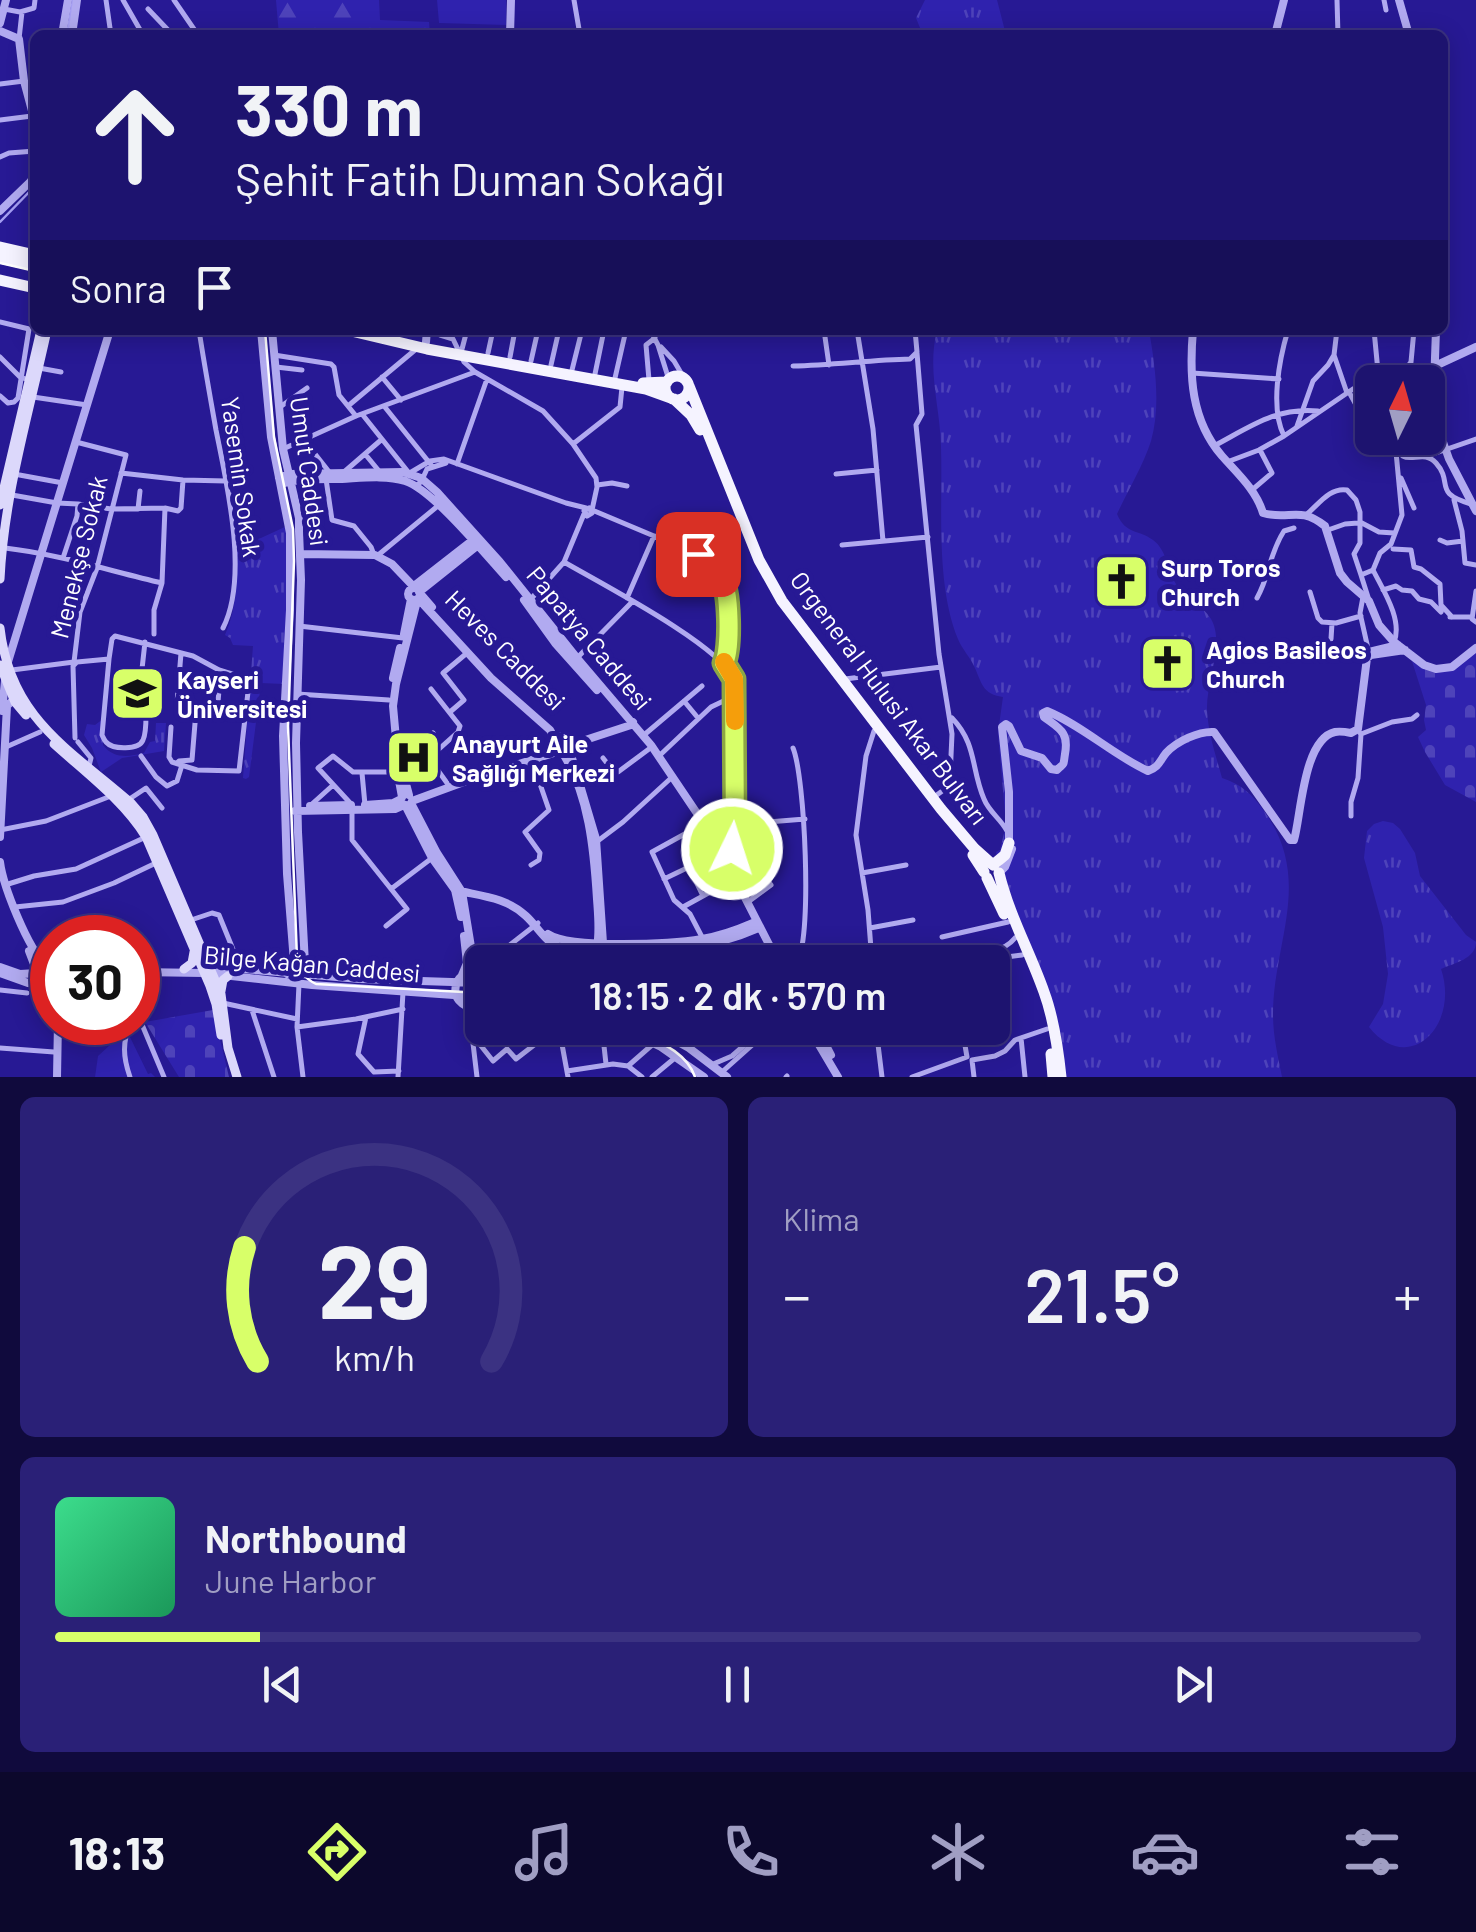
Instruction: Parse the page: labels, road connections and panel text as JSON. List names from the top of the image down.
{
  "streets": {
    "main road": ["Orgeneral Hulusi Akar Bulvarı"],
    "street": [
      "Umut Caddesi",
      "Yasemin Sokak",
      "Menekşe Sokak",
      "Papatya Caddesi",
      "Heves Caddesi",
      "Bilge Kağan Caddesi"
    ]
  },
  "crossings": [
    ["Umut Caddesi", "Heves Caddesi"],
    ["Umut Caddesi", "Bilge Kağan Caddesi"]
  ],
  "places": {
    "church": ["Surp Toros Church", "Agios Basileos Church"],
    "school or university": ["Kayseri Üniversitesi"],
    "hospital": ["Anayurt Aile Sağlığı Merkezi"]
  },
  "north": "top",
  "page": {
    "turn": ["330 m", "Şehit Fatih Duman Sokağı"],
    "then": "Sonra",
    "limit": "30",
    "trip": "18:15 · 2 dk · 570 m",
    "tile": "Klima",
    "heat": ["−", "21.5°", "+"],
    "song": ["Northbound", "June Harbor"],
    "tabs": "18:13",
    "gauge": ["29", "km/h"]
  }
}
